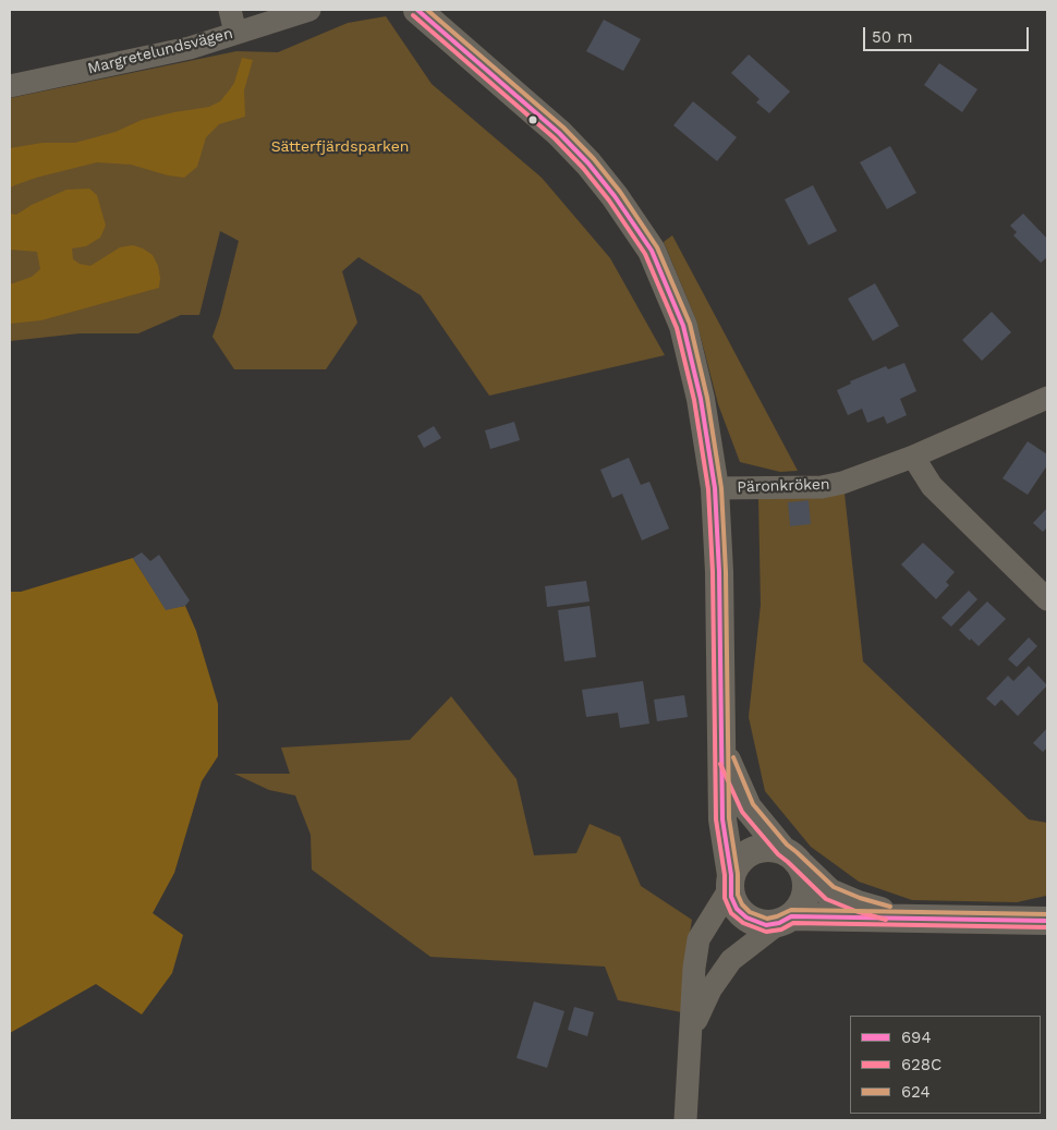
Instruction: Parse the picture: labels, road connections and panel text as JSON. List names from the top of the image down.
{
  "streets": {
    "street": ["Margretelundsvägen", "Päronkröken"]
  },
  "parks": ["Sätterfjärdsparken"],
  "lines": ["transit line 694", "transit line 624", "transit line 628C"],
  "legend": ["694", "628C", "624"],
  "scale_bar": "50 m"
}
